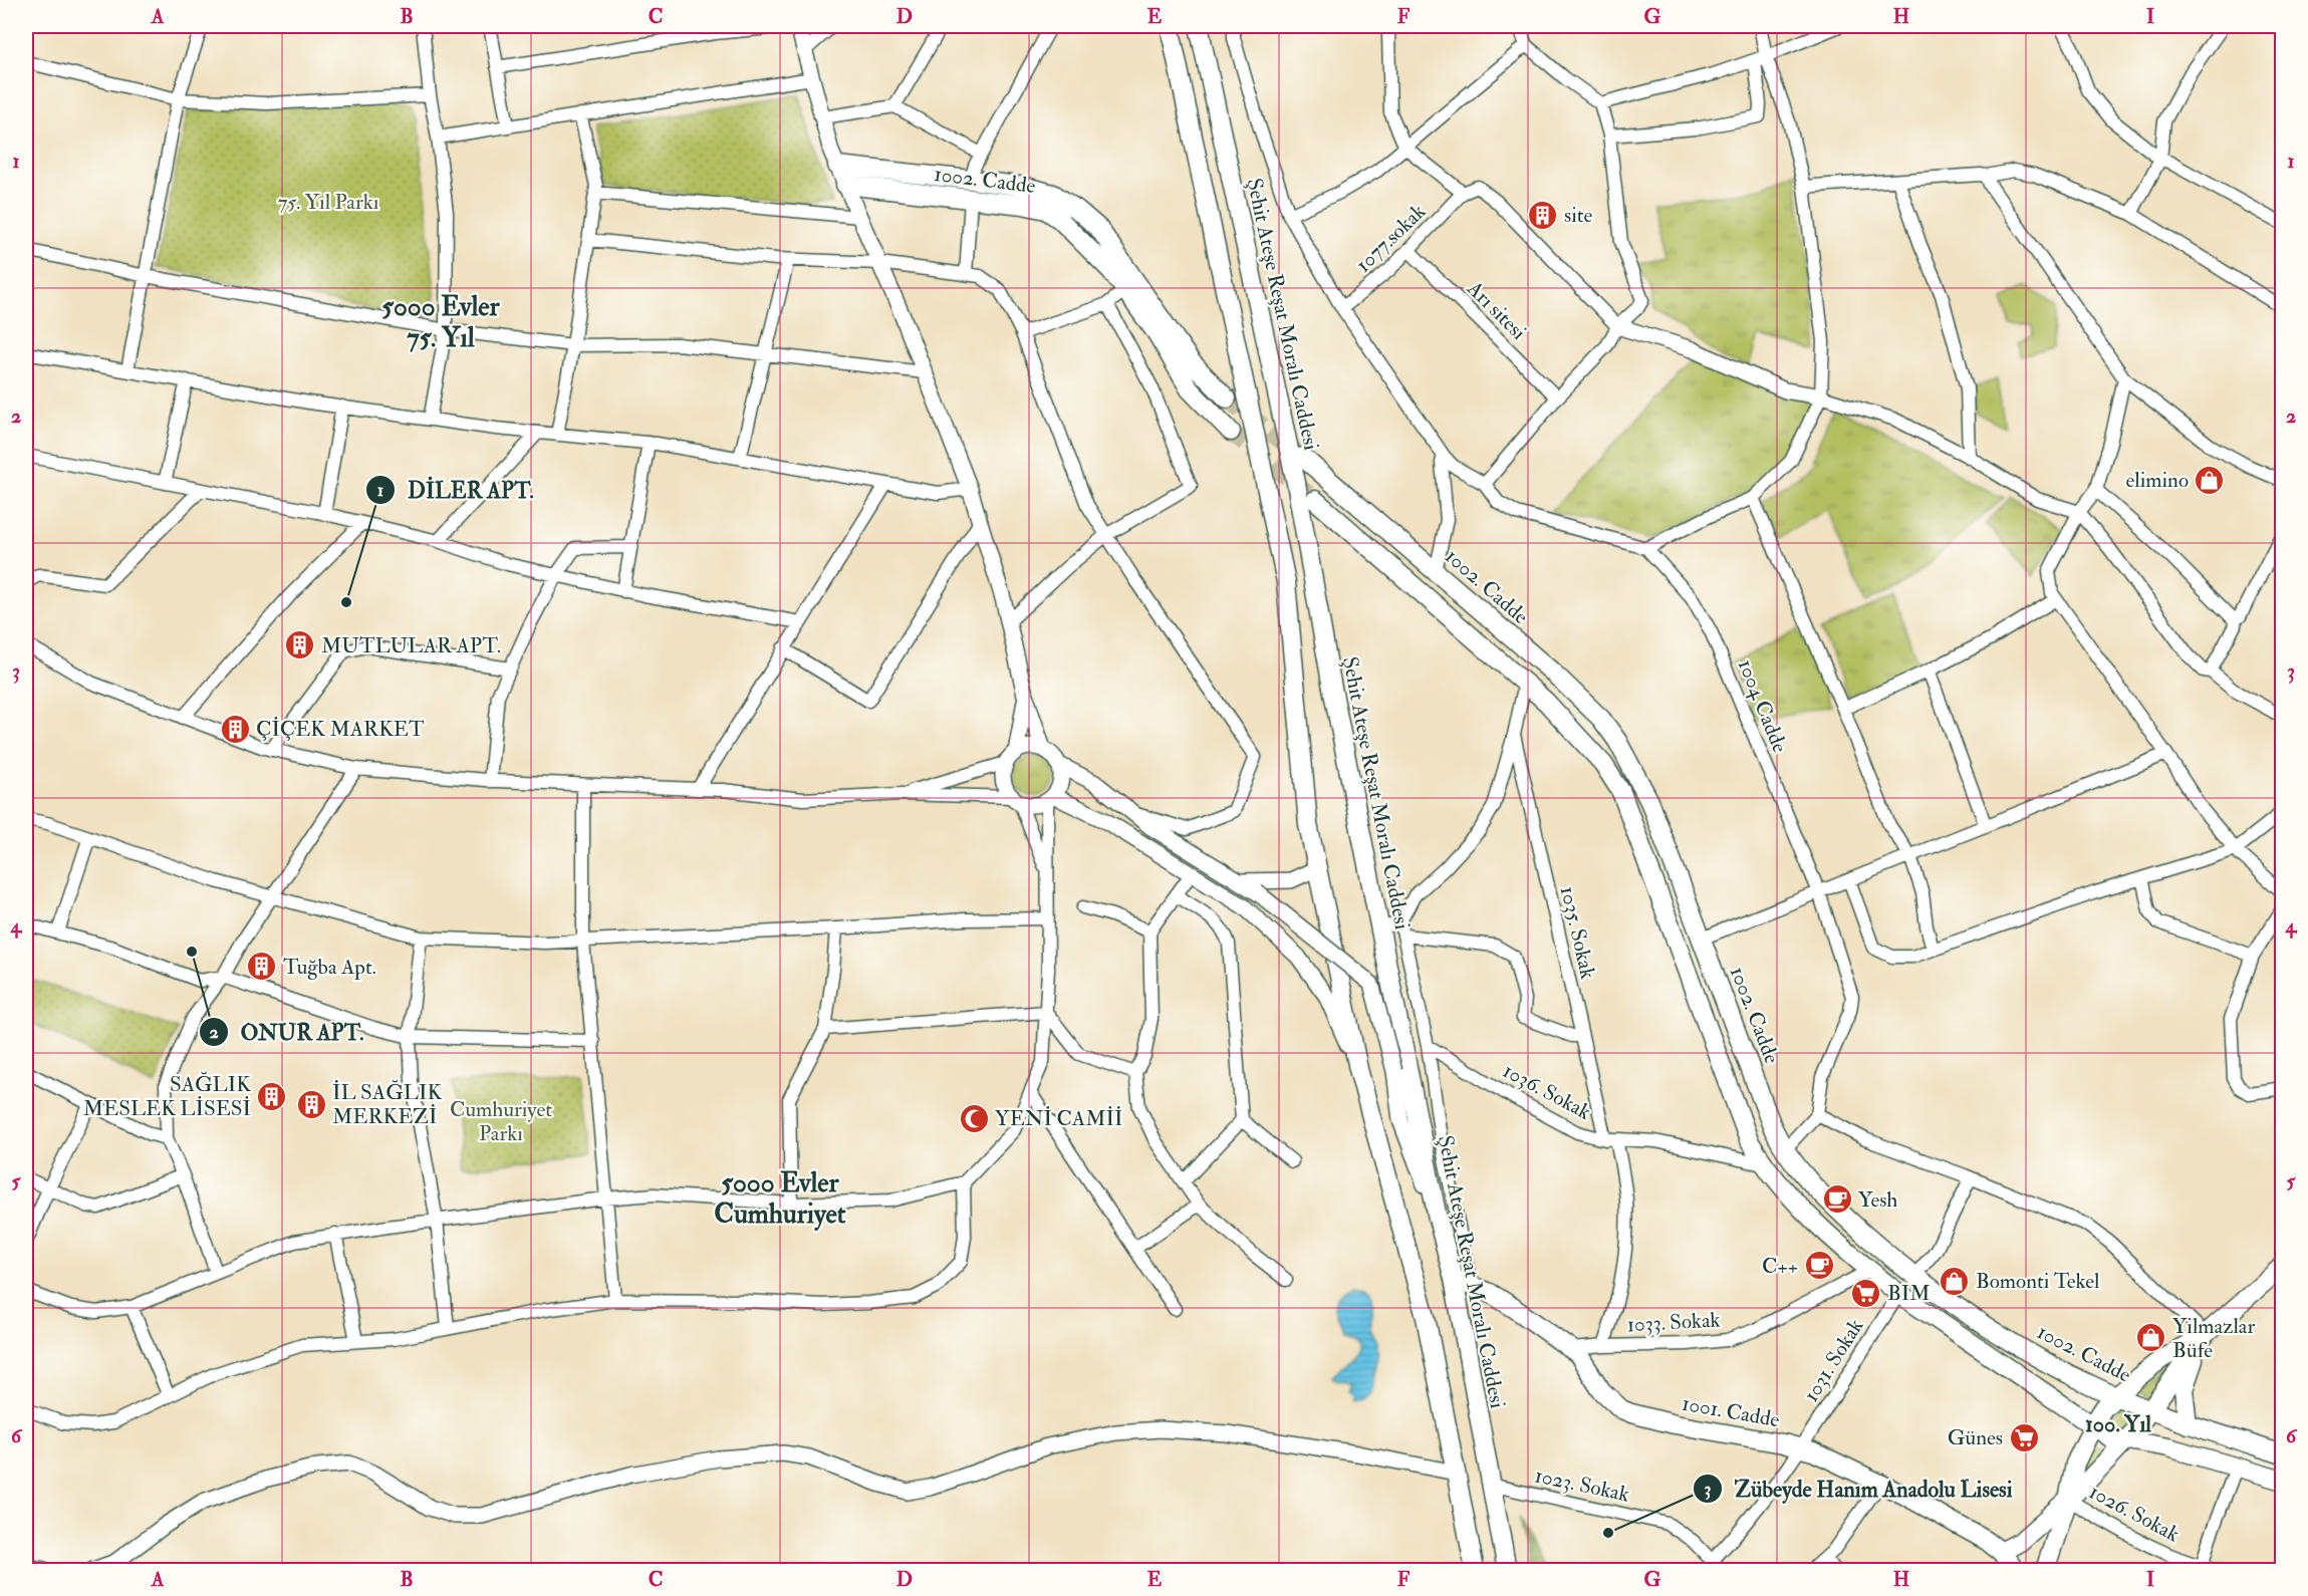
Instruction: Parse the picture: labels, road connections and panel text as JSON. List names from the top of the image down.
{
  "streets": {
    "main road": ["1002. Cadde", "Şehit Ateşe Reşat Moralı Caddesi", "1001. Cadde"],
    "street": [
      "1077.sokak",
      "Arı sitesi",
      "1004 Cadde",
      "1035. Sokak",
      "1036. Sokak",
      "1033. Sokak",
      "1031. Sokak",
      "1023. Sokak",
      "1026. Sokak"
    ]
  },
  "crossings": [
    ["1077.sokak", "Arı sitesi"],
    ["Şehit Ateşe Reşat Moralı Caddesi", "1001. Cadde"],
    ["Şehit Ateşe Reşat Moralı Caddesi", "1023. Sokak"],
    ["1035. Sokak", "1036. Sokak"],
    ["1035. Sokak", "1033. Sokak"],
    ["1033. Sokak", "1001. Cadde"],
    ["1031. Sokak", "1001. Cadde"],
    ["1031. Sokak", "1023. Sokak"]
  ],
  "districts": ["5000 Evler 75. Yıl", "5000 Evler Cumhuriyet", "100. Yıl"],
  "parks": ["75. Yıl Parkı", "Cumhuriyet Parkı"],
  "places": {
    "building": [
      "site",
      "MUTLULAR APT.",
      "ÇİÇEK MARKET",
      "Tuğba Apt.",
      "SAĞLIK MESLEK LİSESİ",
      "İL SAĞLIK MERKEZİ"
    ],
    "shop": ["elimino", "Bomonti Tekel", "Yilmazlar Büfe"],
    "other": ["DİLER APT.", "ONUR APT.", "Zübeyde Hanım Anadolu Lisesi"],
    "mosque": ["YENİ CAMİİ"],
    "cafe": ["Yesh", "C++"],
    "supermarket": ["BIM", "Günes"]
  },
  "grid": {
    "columns": [
      "A",
      "B",
      "C",
      "D",
      "E",
      "F",
      "G",
      "H",
      "I"
    ],
    "rows": [
      "1",
      "2",
      "3",
      "4",
      "5",
      "6"
    ]
  }
}
